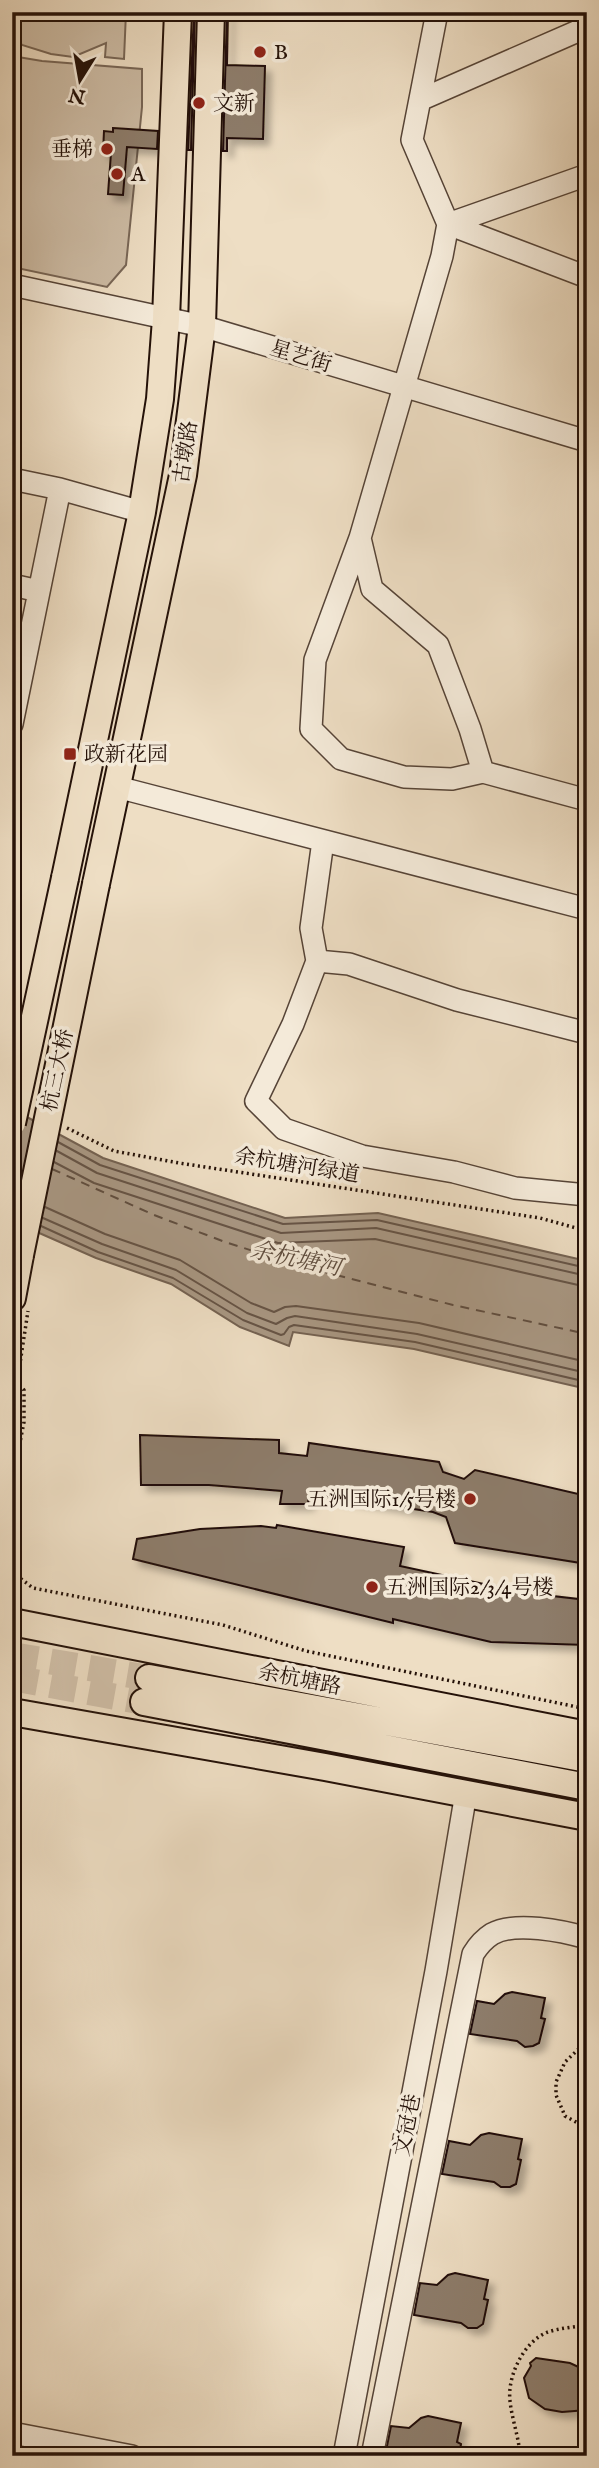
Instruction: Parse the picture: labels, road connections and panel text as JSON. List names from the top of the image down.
{
  "streets": {
    "main road": ["古墩路", "杭三大桥", "余杭塘路"],
    "street": ["星艺街", "文冠巷"],
    "path": ["余杭塘河绿道"]
  },
  "crossings": [
    ["星艺街", "古墩路"],
    ["古墩路", "杭三大桥"]
  ],
  "water": ["余杭塘河"],
  "places": {
    "other": [
      "B",
      "文新",
      "垂梯",
      "A",
      "五洲国际1/5号楼",
      "五洲国际2/3/4号楼"
    ],
    "transit": ["政新花园"]
  },
  "north": "bottom"
}
